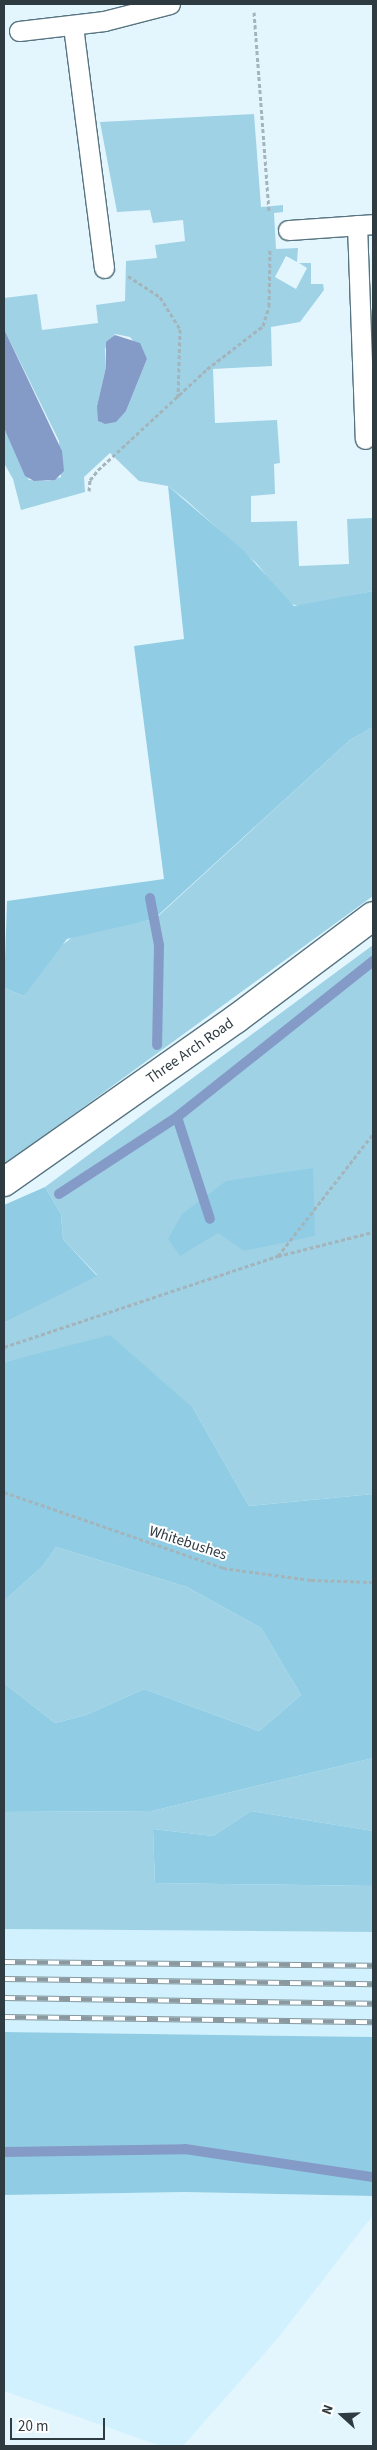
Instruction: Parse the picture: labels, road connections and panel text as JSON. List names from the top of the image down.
{
  "streets": {
    "street": ["Three Arch Road"],
    "path": ["Whitebushes"]
  },
  "scale_bar": "20 m",
  "north": "left"
}
